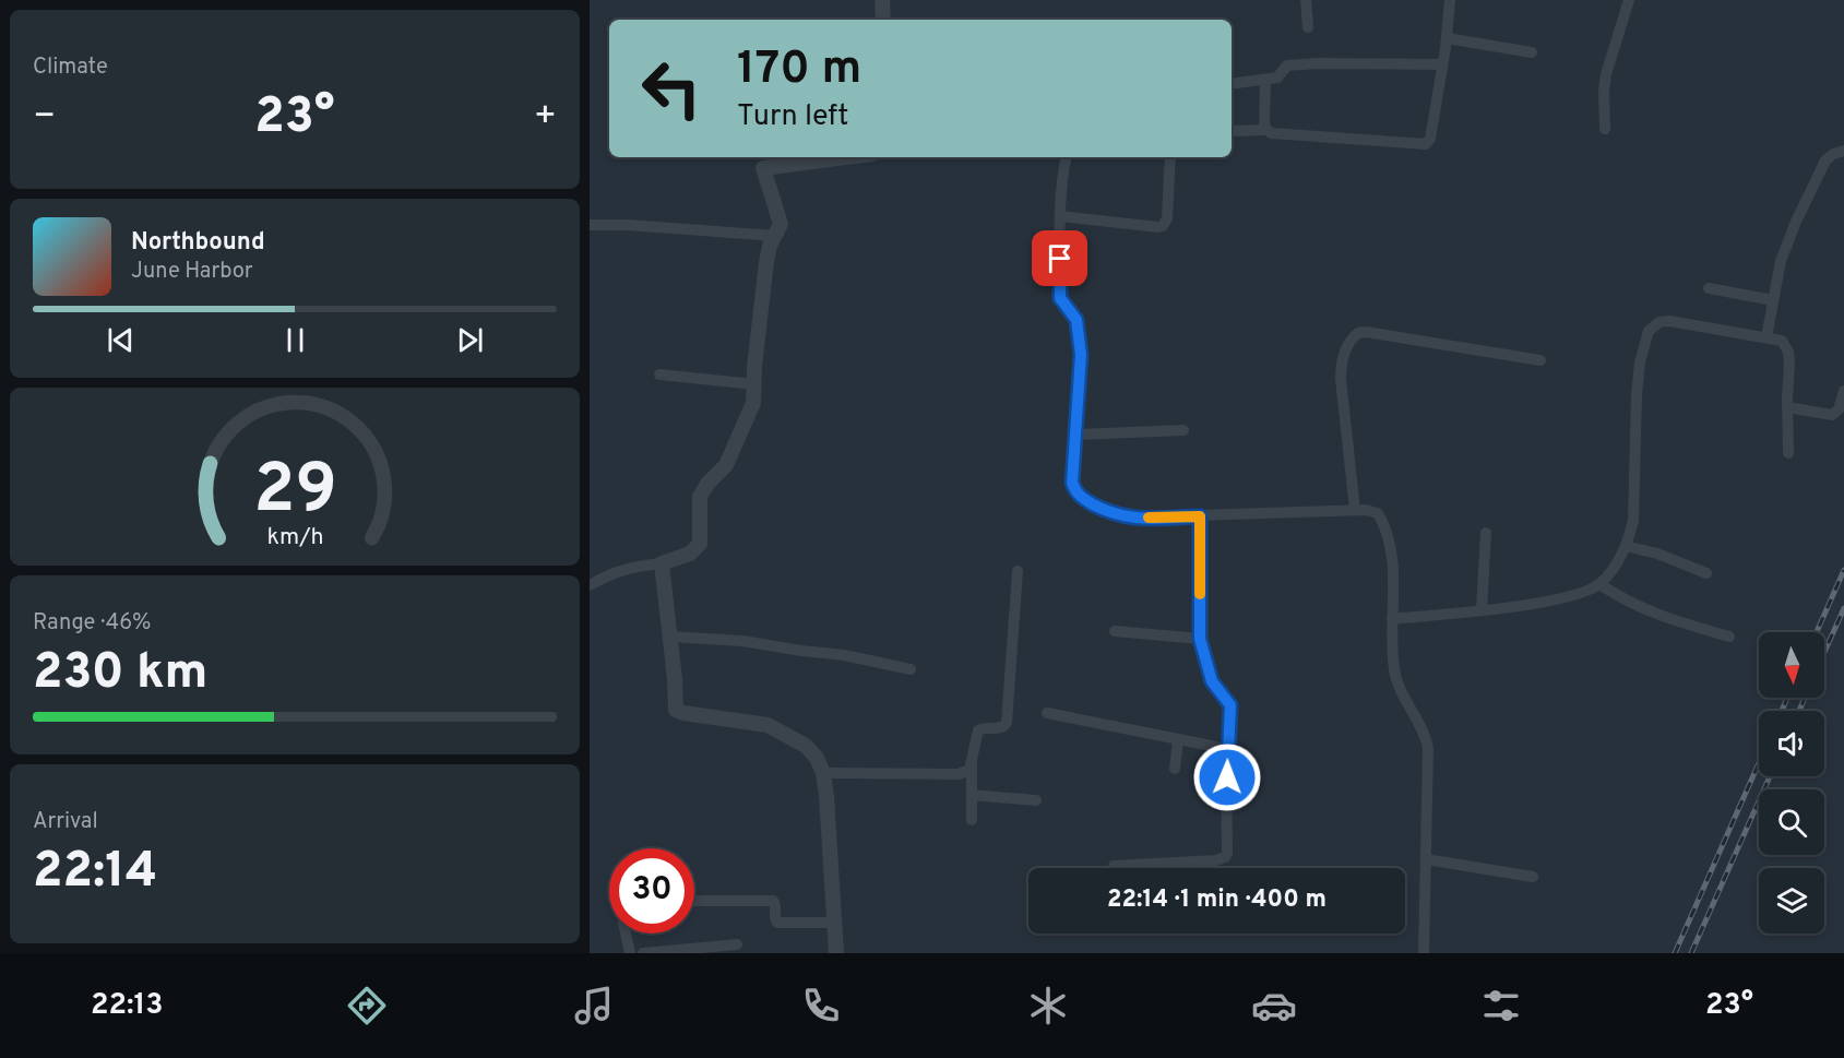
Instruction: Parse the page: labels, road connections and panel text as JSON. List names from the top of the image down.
{
  "north": "bottom",
  "page": {
    "tile": [
      "Climate",
      ["Range · 46%", "230 km"],
      ["Arrival", "22:14"]
    ],
    "turn": ["170 m", "Turn left"],
    "heat": ["−", "23°", "+"],
    "song": ["Northbound", "June Harbor"],
    "limit": "30",
    "trip": "22:14 · 1 min · 400 m",
    "tabs": ["22:13", "23°"],
    "gauge": ["29", "km/h"]
  }
}
